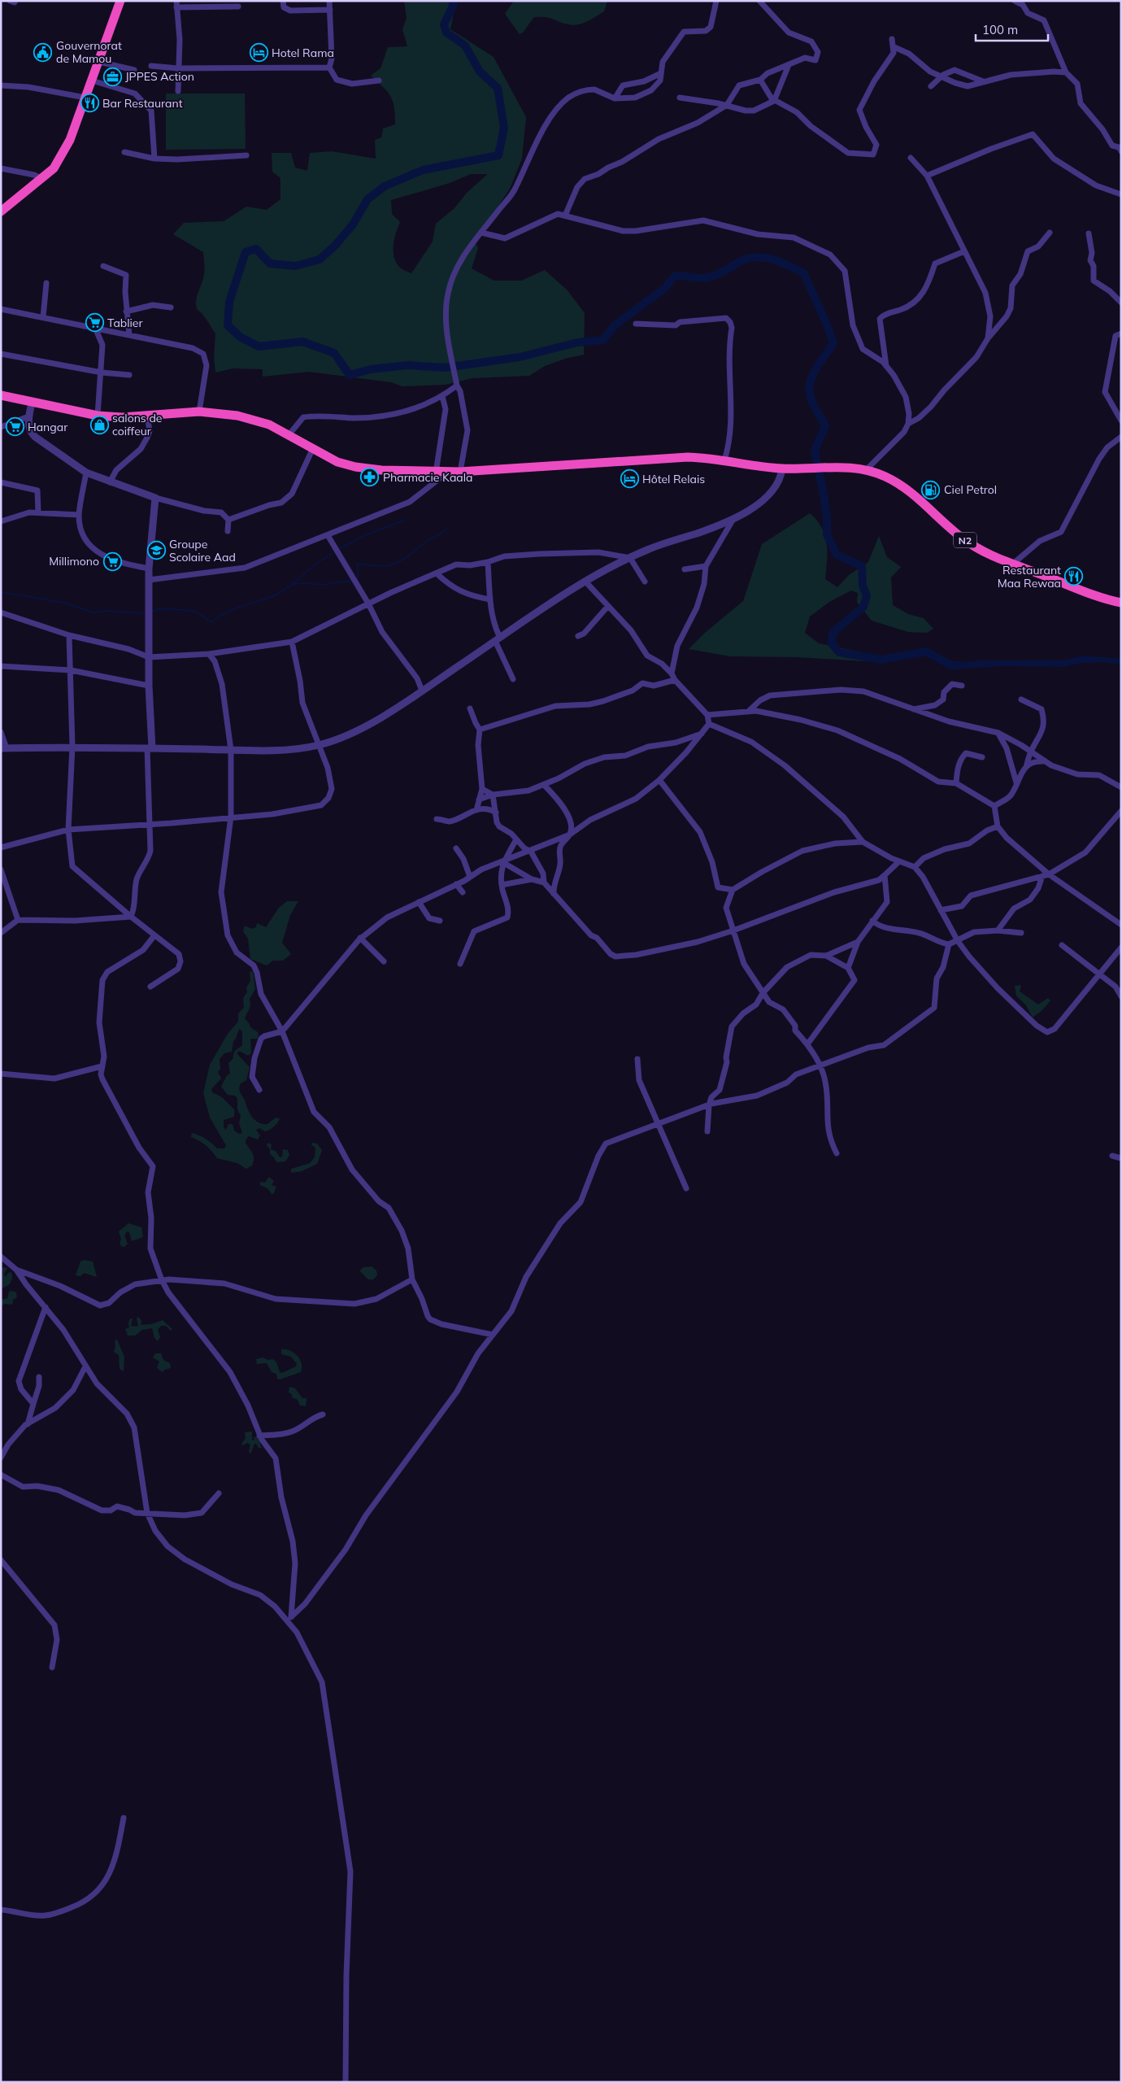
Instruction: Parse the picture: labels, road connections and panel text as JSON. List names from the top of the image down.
{
  "streets": {
    "highway": ["N2"]
  },
  "places": {
    "public building": ["Gouvernorat de Mamou"],
    "hotel": ["Hotel Rama", "Hôtel Relais"],
    "office": ["JPPES Action"],
    "restaurant": ["Bar Restaurant", "Restaurant Maa Rewaa"],
    "supermarket": ["Tablier", "Hangar", "Millimono"],
    "shop": ["salons de coiffeur"],
    "pharmacy": ["Pharmacie Kaala"],
    "fuel station": ["Ciel Petrol"],
    "school or university": ["Groupe Scolaire Aad"]
  },
  "scale_bar": "100 m"
}
